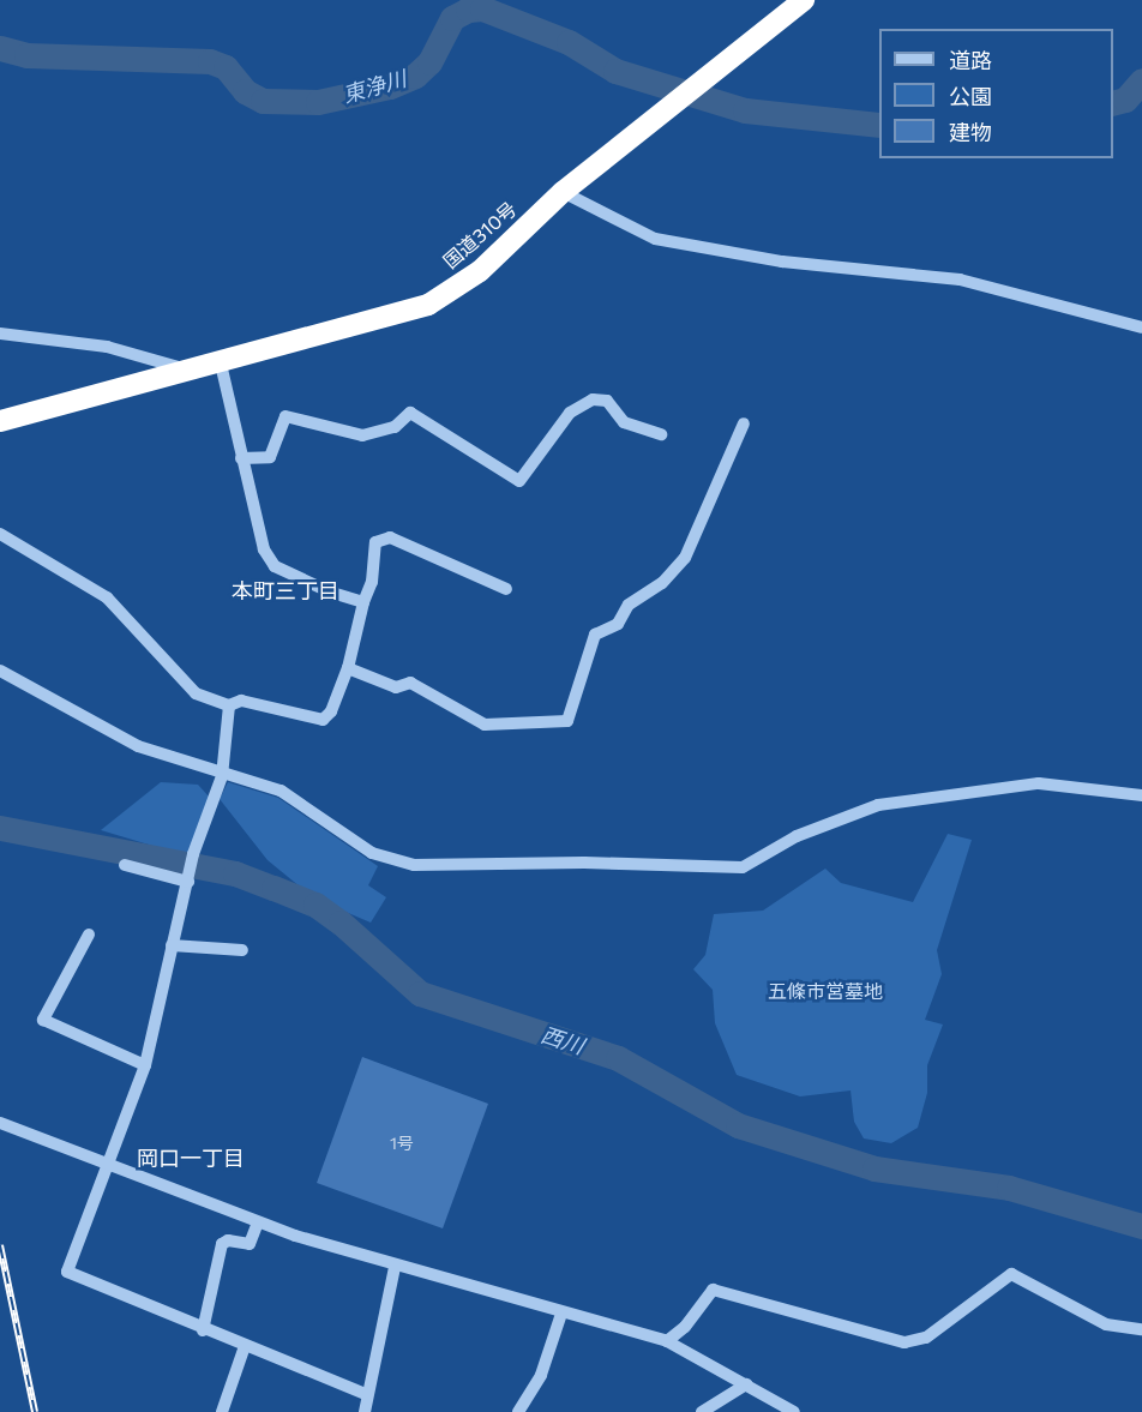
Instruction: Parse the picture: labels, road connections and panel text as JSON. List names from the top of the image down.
{
  "streets": {
    "highway": ["国道310号"]
  },
  "districts": ["本町三丁目", "岡口一丁目"],
  "water": ["東浄川", "西川"],
  "parks": ["五條市営墓地"],
  "house_numbers": ["1号"],
  "legend": ["道路", "公園", "建物"]
}
